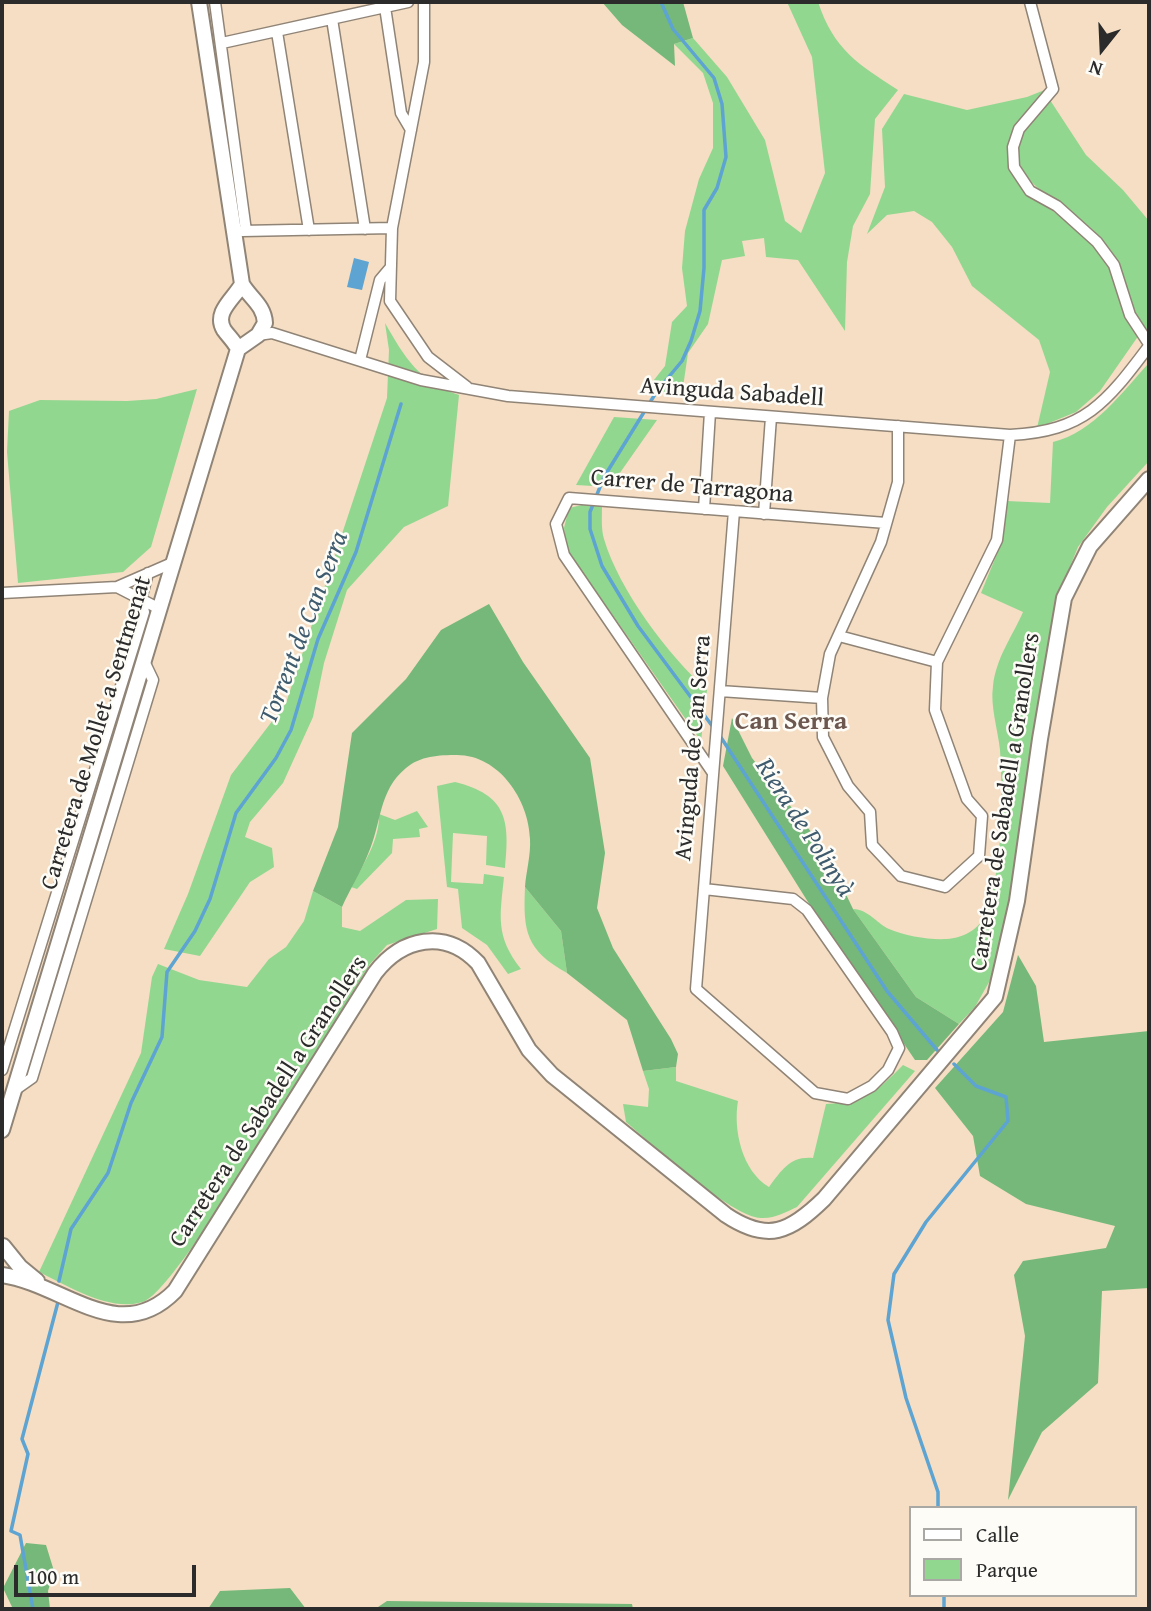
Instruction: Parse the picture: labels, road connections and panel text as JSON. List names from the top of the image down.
{
  "streets": {
    "main road": ["Carretera de Mollet a Sentmenat", "Carretera de Sabadell a Granollers"],
    "street": ["Avinguda Sabadell", "Carrer de Tarragona", "Avinguda de Can Serra"]
  },
  "crossings": [
    ["Carrer de Tarragona", "Avinguda de Can Serra"]
  ],
  "districts": ["Can Serra"],
  "water": ["Torrent de Can Serra", "Riera de Polinyà"],
  "legend": ["Calle", "Parque"],
  "scale_bar": "100 m",
  "north": "bottom"
}
